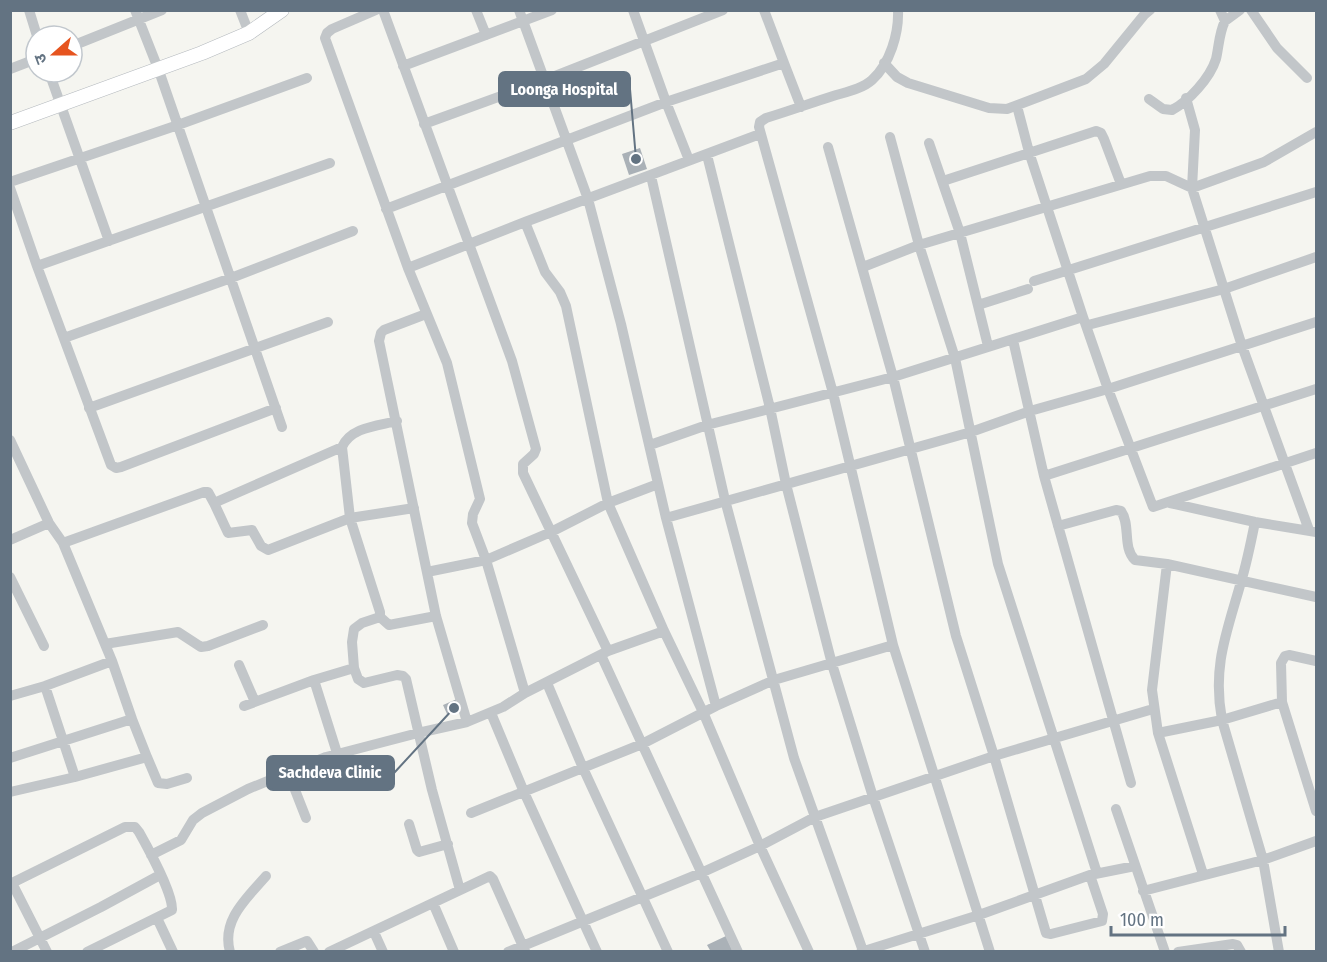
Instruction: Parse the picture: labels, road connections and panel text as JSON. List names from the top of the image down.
{
  "places": ["Loonga Hospital", "Sachdeva Clinic"],
  "scale_bar": "100 m",
  "north": "left"
}
